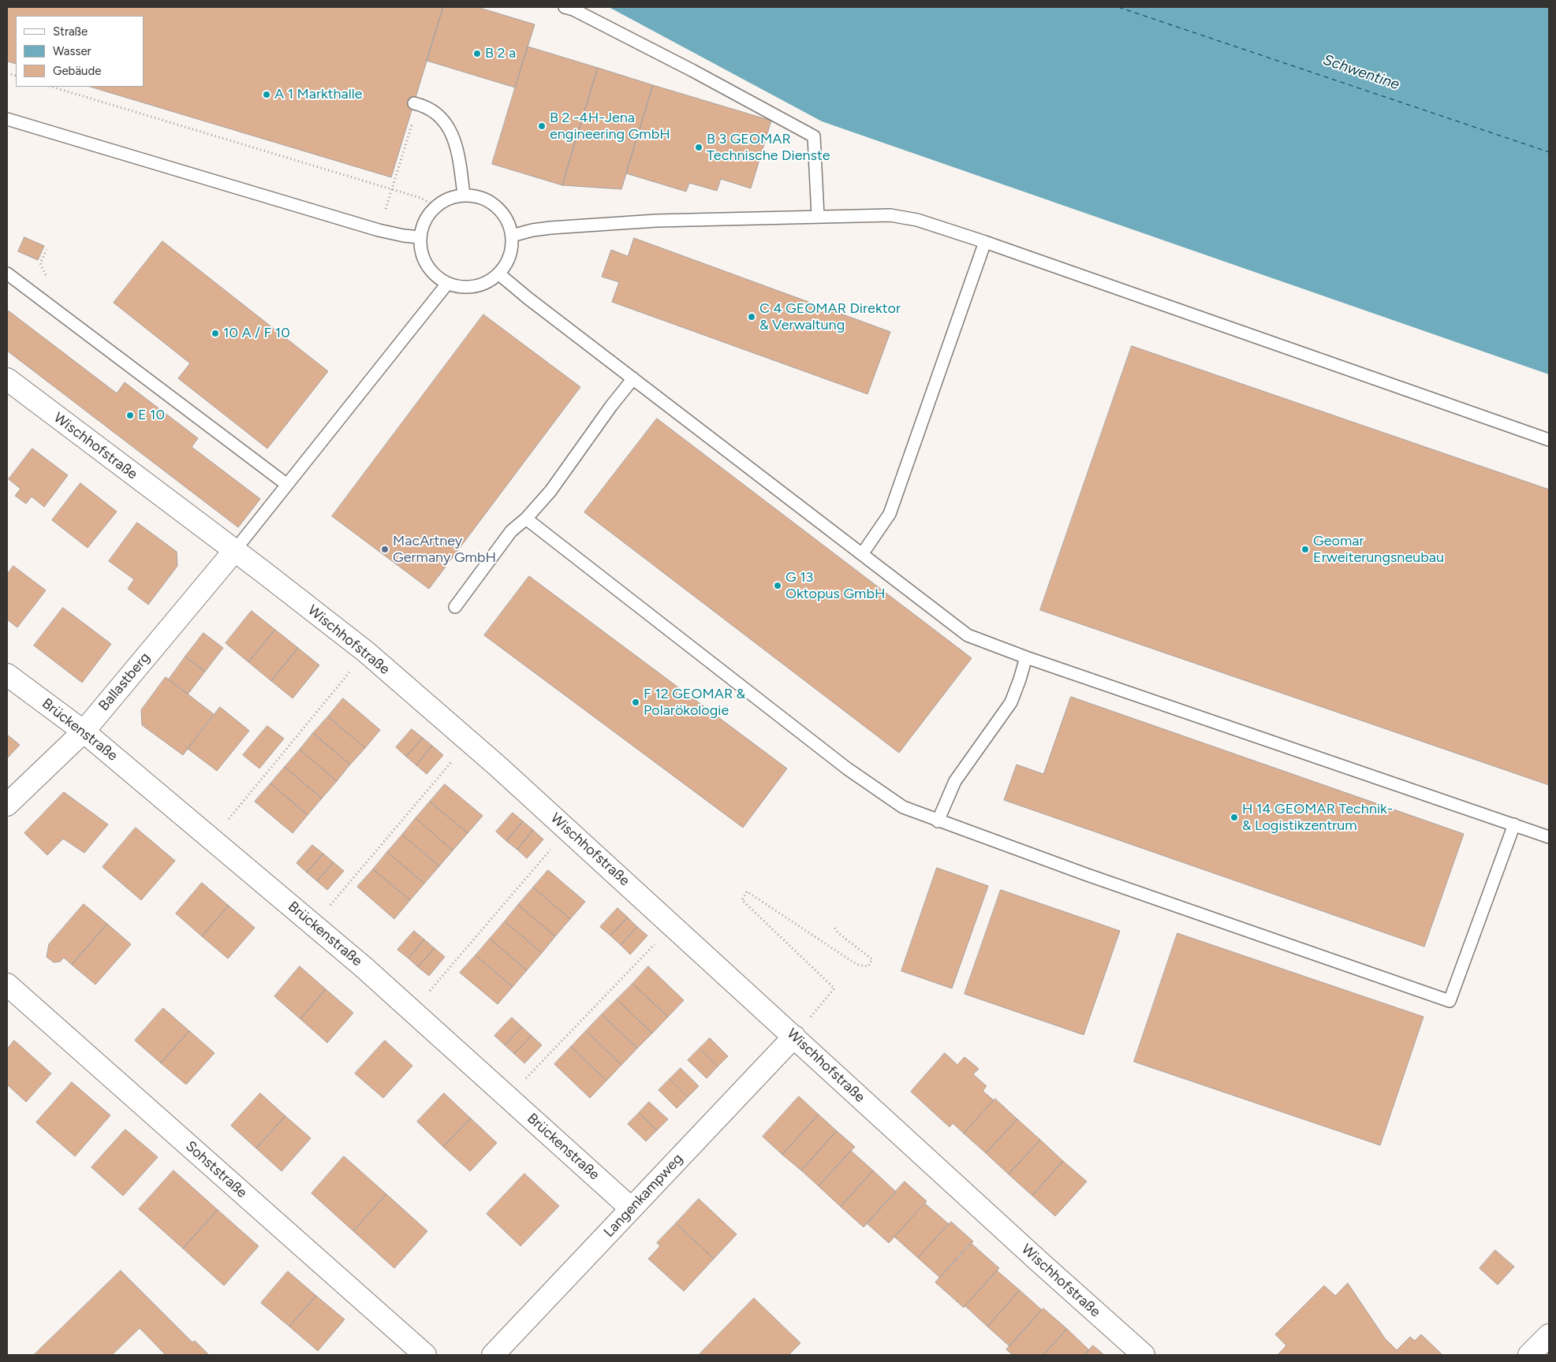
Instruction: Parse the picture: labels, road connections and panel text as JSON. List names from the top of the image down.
{
  "streets": {
    "street": [
      "Wischhofstraße",
      "Ballastberg",
      "Brückenstraße",
      "Sohststraße",
      "Langenkampweg"
    ]
  },
  "crossings": [
    ["Wischhofstraße", "Ballastberg"],
    ["Wischhofstraße", "Langenkampweg"],
    ["Ballastberg", "Brückenstraße"],
    ["Brückenstraße", "Langenkampweg"]
  ],
  "water": ["Schwentine"],
  "places": [
    "B 2 a",
    "A 1 Markthalle",
    "B 2 -4H-Jena engineering GmbH",
    "B 3 GEOMAR Technische Dienste",
    "C 4 GEOMAR Direktor & Verwaltung",
    "10 A / F 10",
    "E 10",
    "MacArtney Germany GmbH",
    "Geomar Erweiterungsneubau",
    "G 13 Oktopus GmbH",
    "F 12 GEOMAR & Polarökologie",
    "H 14 GEOMAR Technik- & Logistikzentrum"
  ],
  "legend": ["Straße", "Wasser", "Gebäude"]
}
